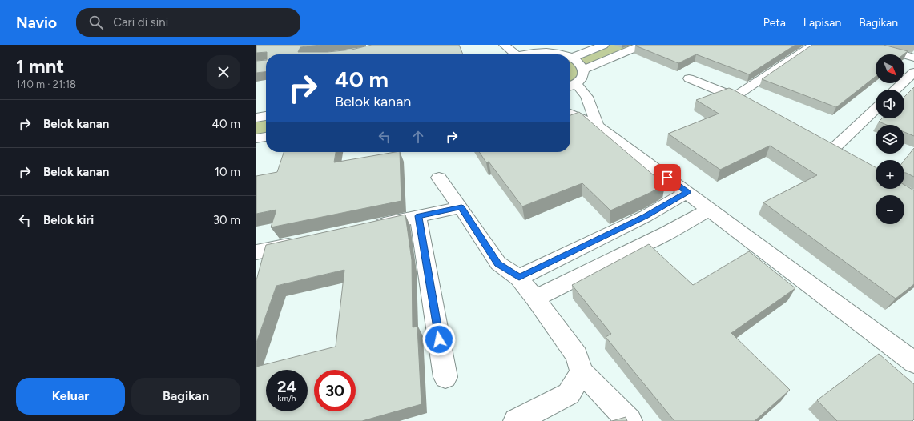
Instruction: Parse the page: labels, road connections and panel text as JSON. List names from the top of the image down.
{
  "north": "bottom right",
  "page": {
    "header": "Navio",
    "search": "Cari di sini",
    "nav": ["Peta", "Lapisan", "Bagikan"],
    "heading": ["1 mnt", "140 m · 21:18"],
    "map_buttons": ["+", "−"],
    "turn": ["40 m", "Belok kanan"],
    "list": [
      {
        "name": "Belok kanan",
        "value": "40 m"
      },
      {
        "name": "Belok kanan",
        "value": "10 m"
      },
      {
        "name": "Belok kiri",
        "value": "30 m"
      }
    ],
    "speed": "24 km/h",
    "limit": "30",
    "buttons": ["Keluar", "Bagikan"]
  }
}
